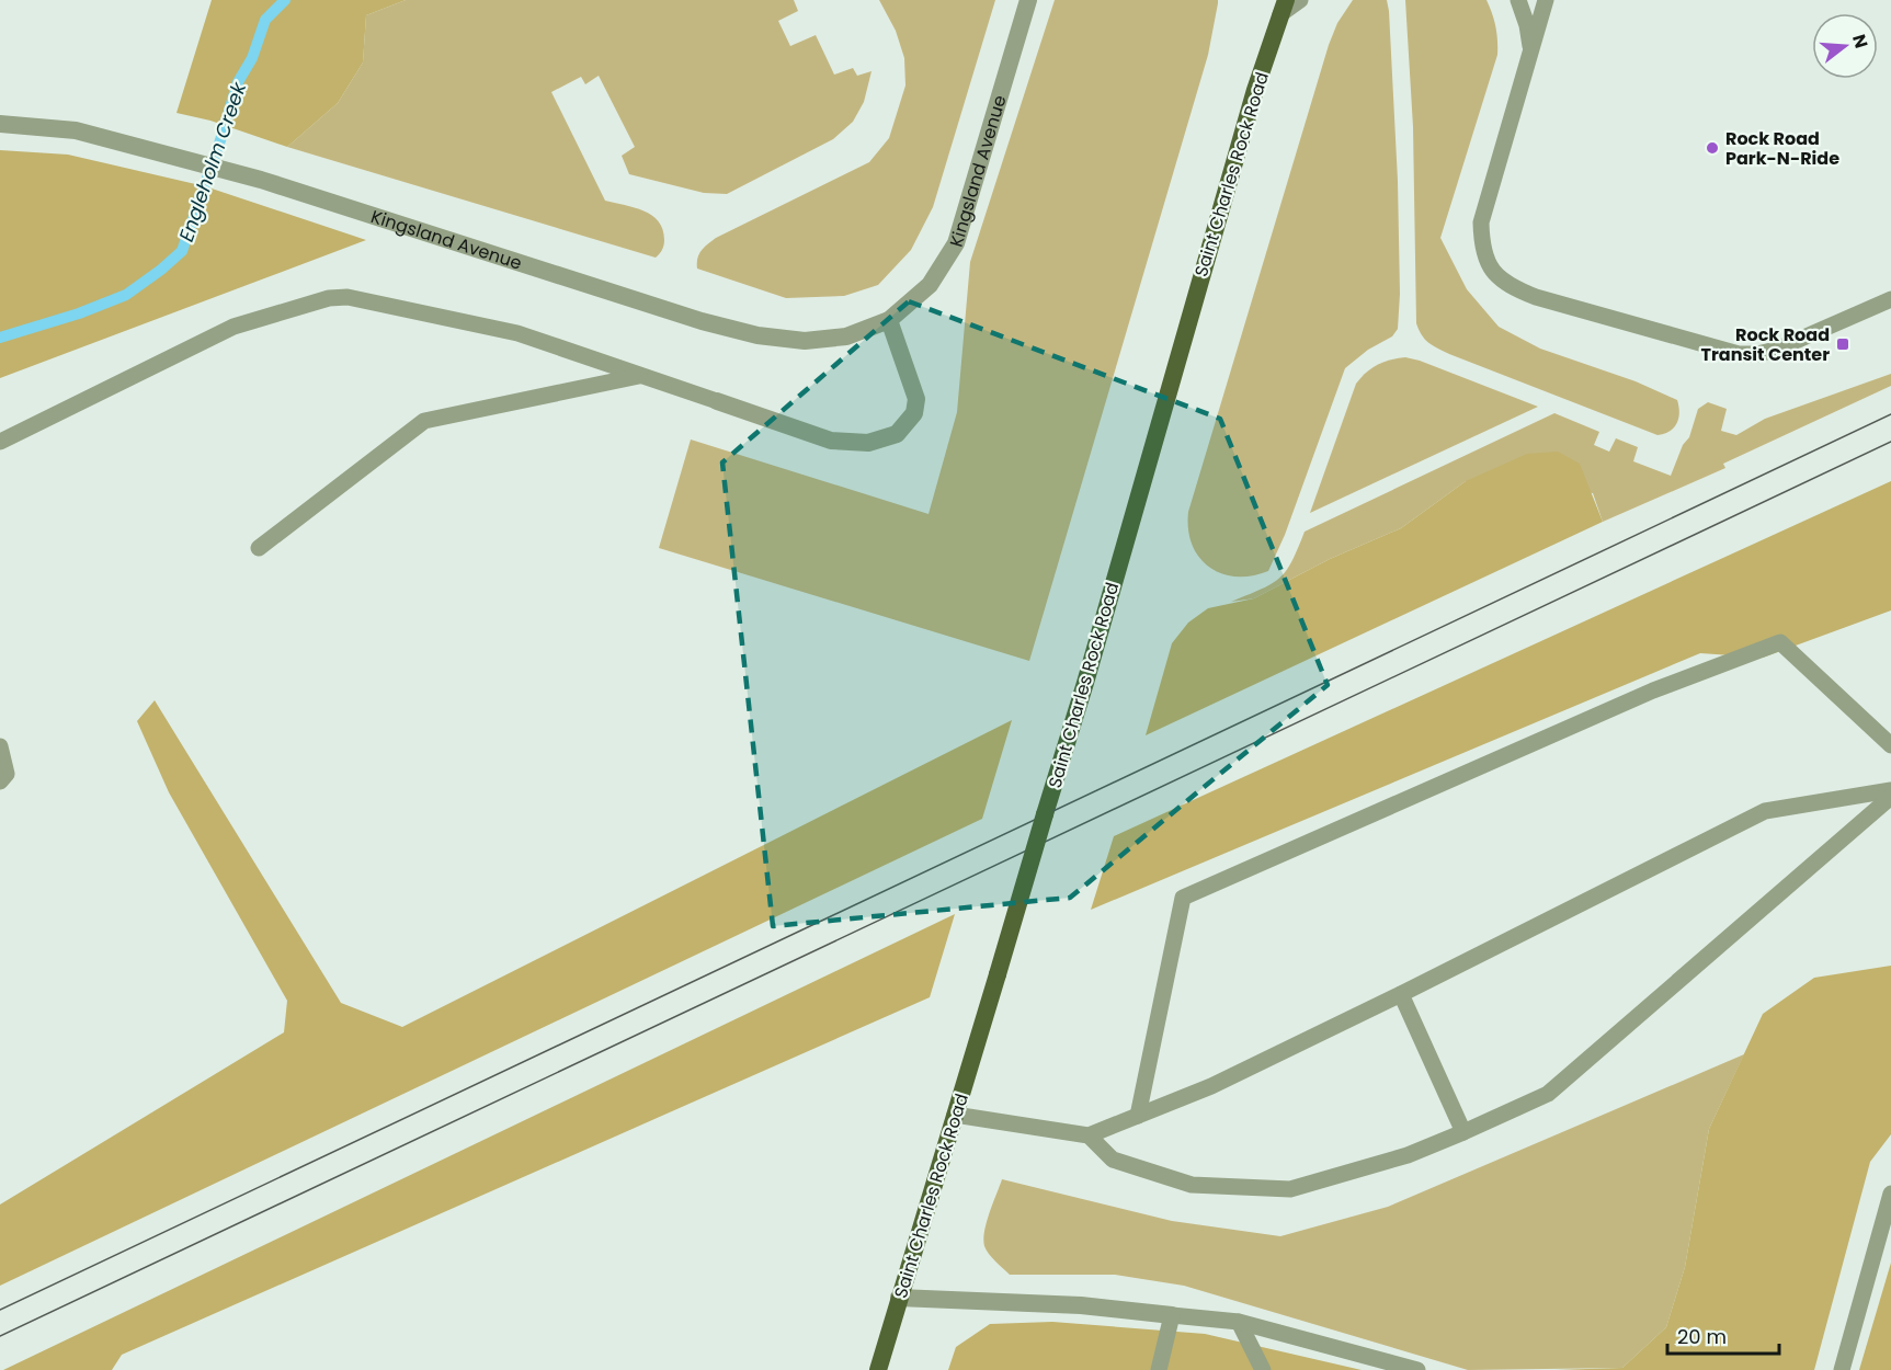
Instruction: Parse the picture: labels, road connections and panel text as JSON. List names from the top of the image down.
{
  "streets": {
    "main road": ["Saint Charles Rock Road"],
    "street": ["Kingsland Avenue"]
  },
  "water": ["Engleholm Creek"],
  "places": {
    "other": ["Rock Road Park-N-Ride"],
    "transit": ["Rock Road Transit Center"]
  },
  "scale_bar": "20 m",
  "north": "right"
}
